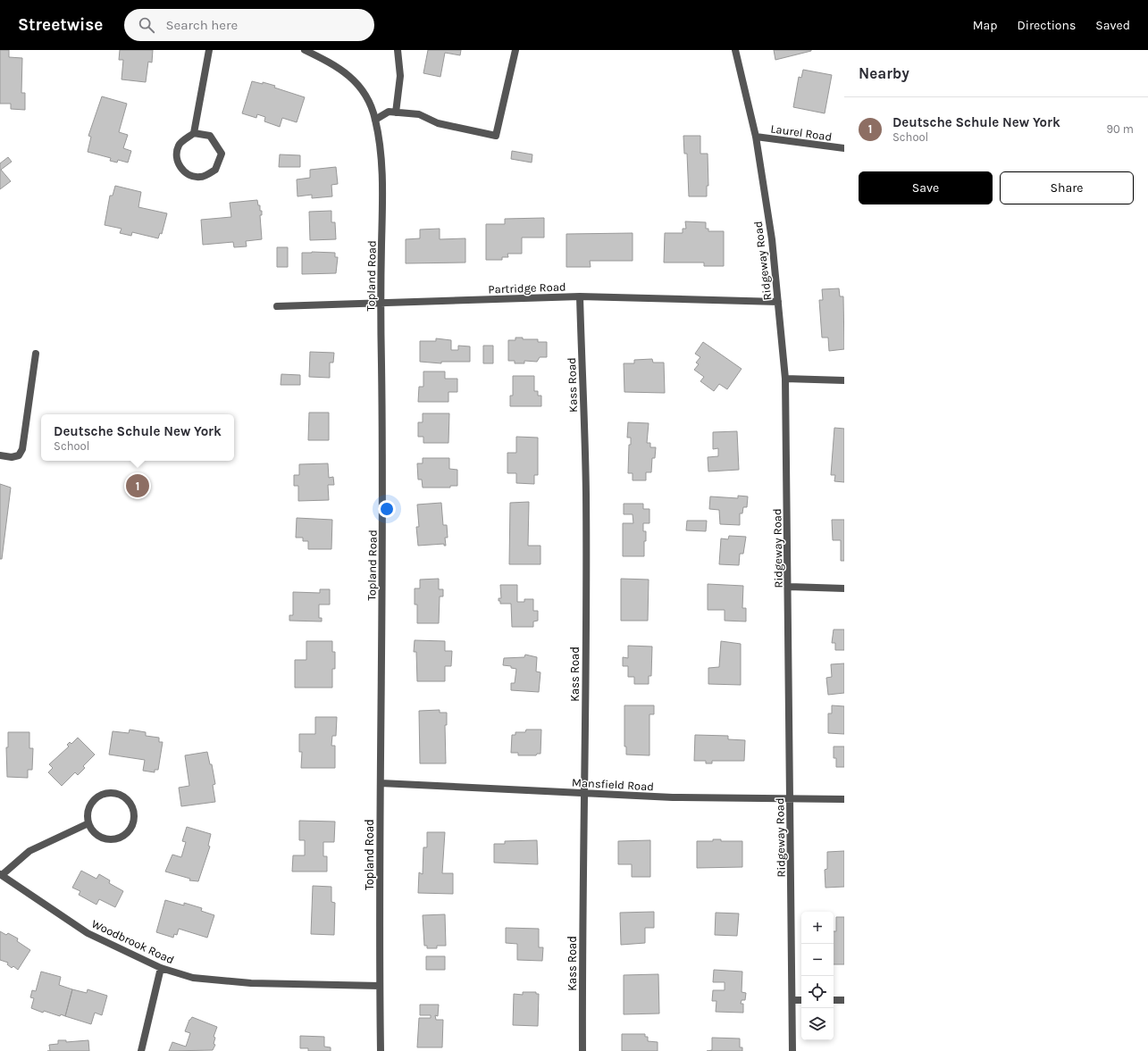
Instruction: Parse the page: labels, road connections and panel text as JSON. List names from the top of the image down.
{
  "streets": {
    "street": [
      "Laurel Road",
      "Ridgeway Road",
      "Topland Road",
      "Partridge Road",
      "Kass Road",
      "Mansfield Road",
      "Woodbrook Road"
    ]
  },
  "crossings": [
    ["Laurel Road", "Ridgeway Road"],
    ["Ridgeway Road", "Partridge Road"],
    ["Ridgeway Road", "Mansfield Road"],
    ["Topland Road", "Partridge Road"],
    ["Topland Road", "Mansfield Road"],
    ["Topland Road", "Woodbrook Road"],
    ["Partridge Road", "Kass Road"],
    ["Kass Road", "Mansfield Road"]
  ],
  "page": {
    "header": "Streetwise",
    "search": "Search here",
    "nav": ["Map", "Directions", "Saved"],
    "heading": "Nearby",
    "list": [
      {
        "mark": "1",
        "name": "Deutsche Schule New York",
        "note": "School",
        "value": "90 m"
      }
    ],
    "buttons": ["Save", "Share"],
    "popup": ["Deutsche Schule New York", "School"],
    "pins": "1",
    "map_buttons": ["+", "−"]
  }
}
